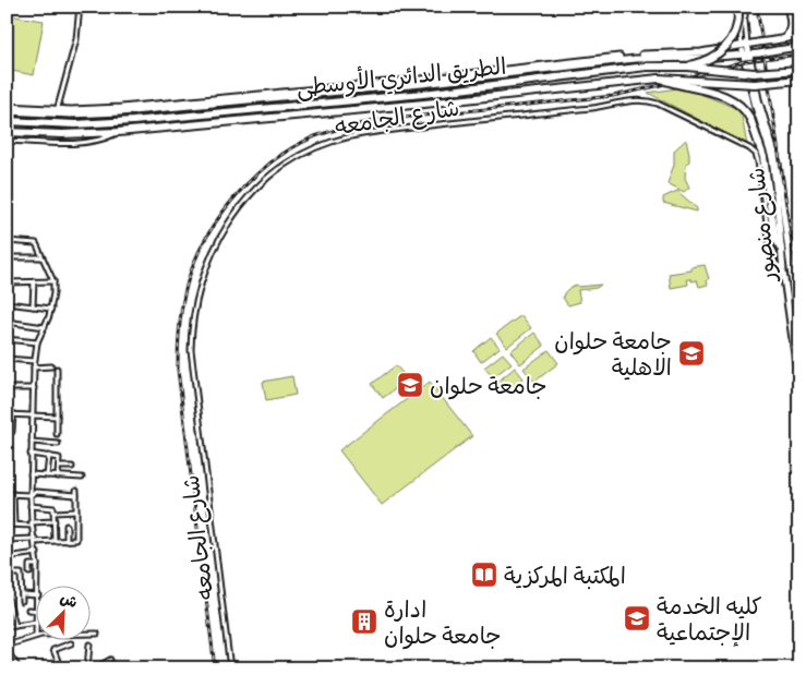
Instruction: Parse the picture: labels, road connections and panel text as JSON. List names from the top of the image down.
{
  "streets": {
    "highway": ["الطريق الدائري الأوسطى"],
    "main road": ["شارع منصور"],
    "street": ["شارع الجامعه"]
  },
  "crossings": [
    ["شارع الجامعه", "شارع منصور"]
  ],
  "places": {
    "school or university": ["جامعة حلوان الاهلية", "جامعة حلوان", "كليه الخدمة الإجتماعية"],
    "library": ["المكتبة المركزية"],
    "building": ["ادارة جامعة حلوان"]
  },
  "north": "top right"
}
